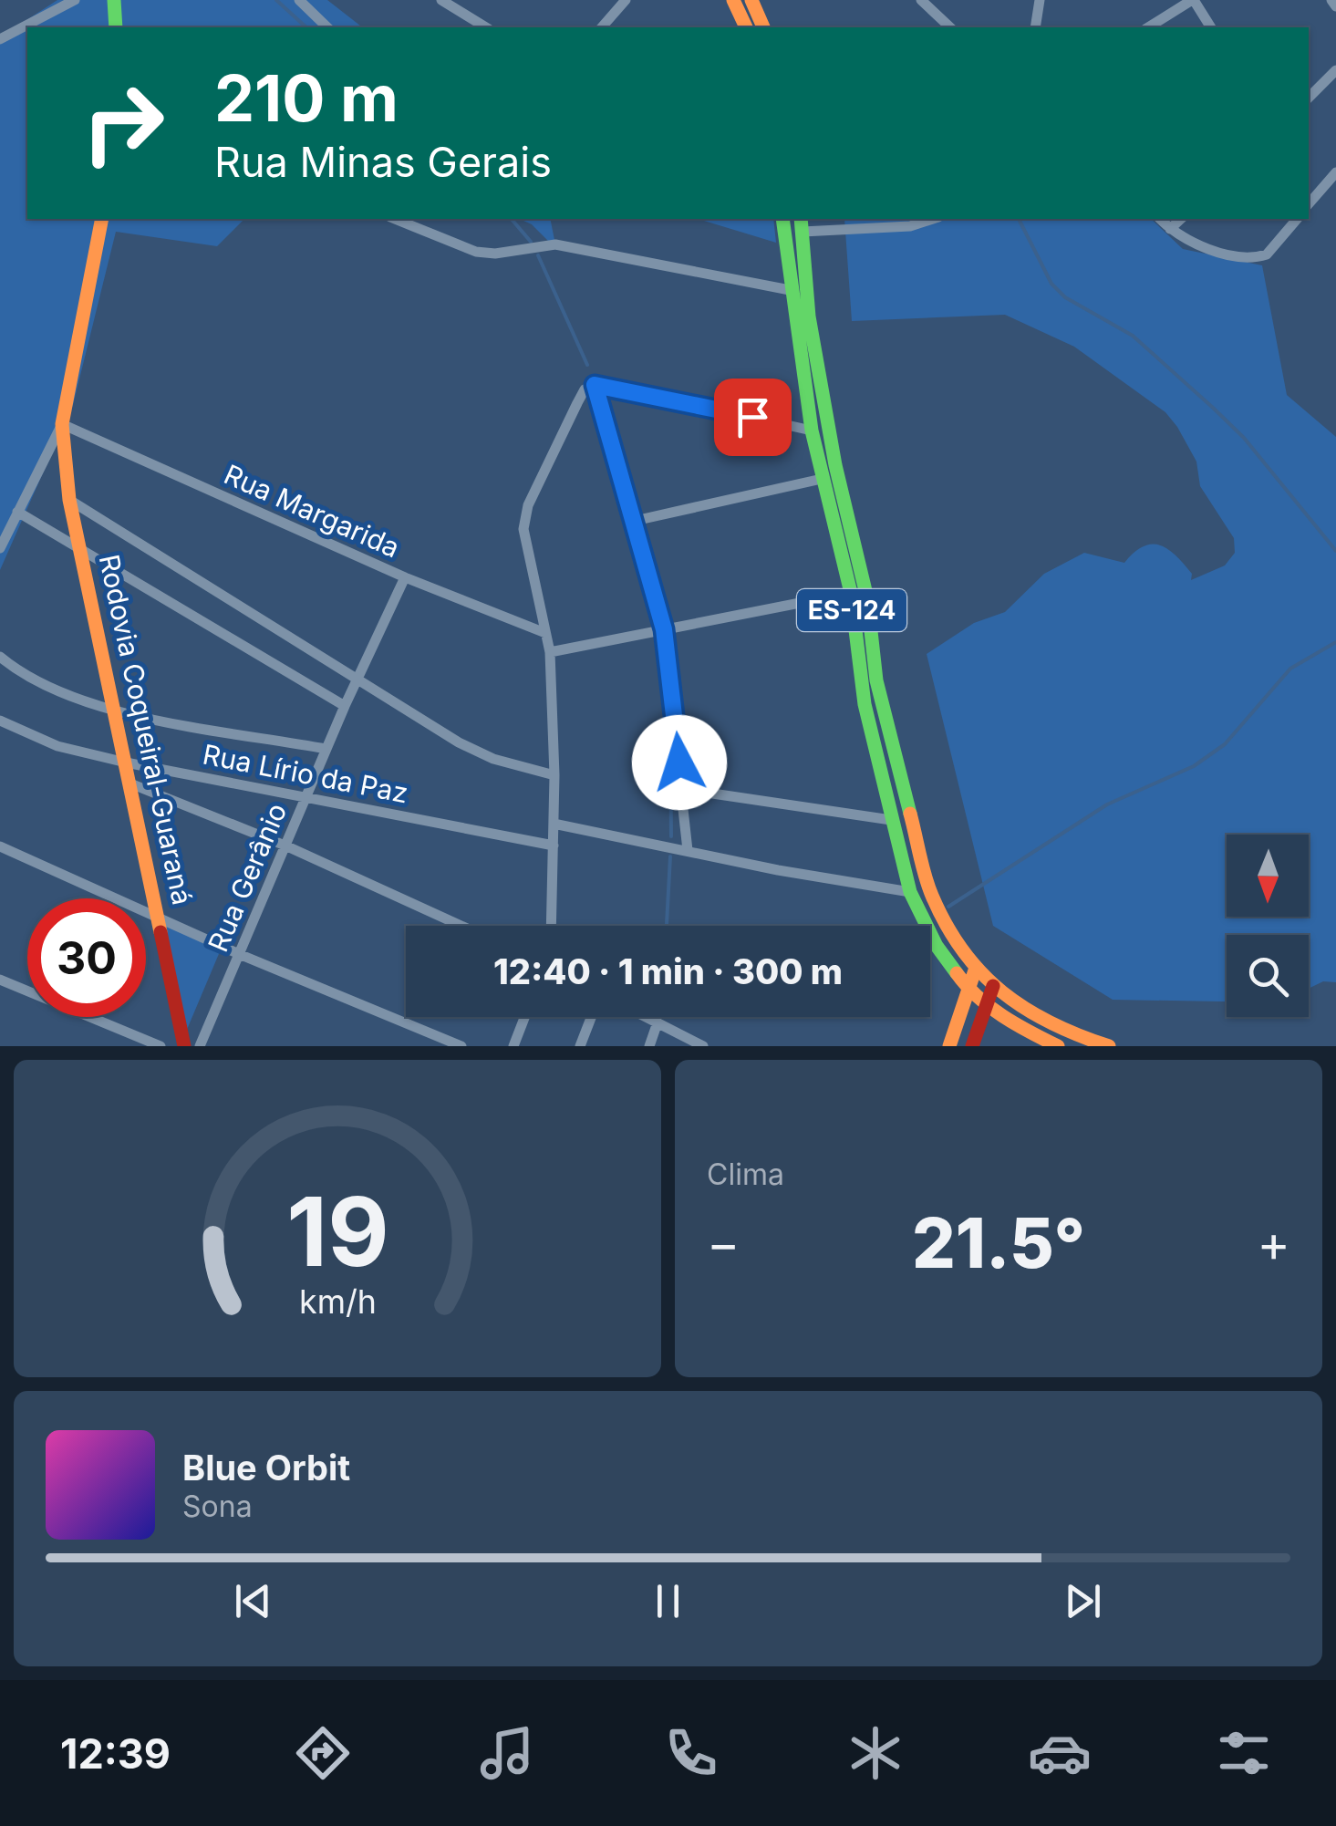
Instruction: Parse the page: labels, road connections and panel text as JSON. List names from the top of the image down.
{
  "streets": {
    "main road": ["ES-124", "Rodovia Coqueiral-Guaraná"],
    "street": ["Rua Margarida", "Rua Lírio da Paz", "Rua Gerânio"]
  },
  "crossings": [
    ["Rua Margarida", "Rodovia Coqueiral-Guaraná"],
    ["Rua Margarida", "Rua Gerânio"],
    ["Rodovia Coqueiral-Guaraná", "Rua Lírio da Paz"],
    ["Rua Lírio da Paz", "Rua Gerânio"]
  ],
  "north": "bottom",
  "page": {
    "turn": ["210 m", "Rua Minas Gerais"],
    "limit": "30",
    "trip": "12:40 · 1 min · 300 m",
    "tile": "Clima",
    "heat": ["−", "21.5°", "+"],
    "song": ["Blue Orbit", "Sona"],
    "tabs": "12:39",
    "gauge": ["19", "km/h"]
  }
}
